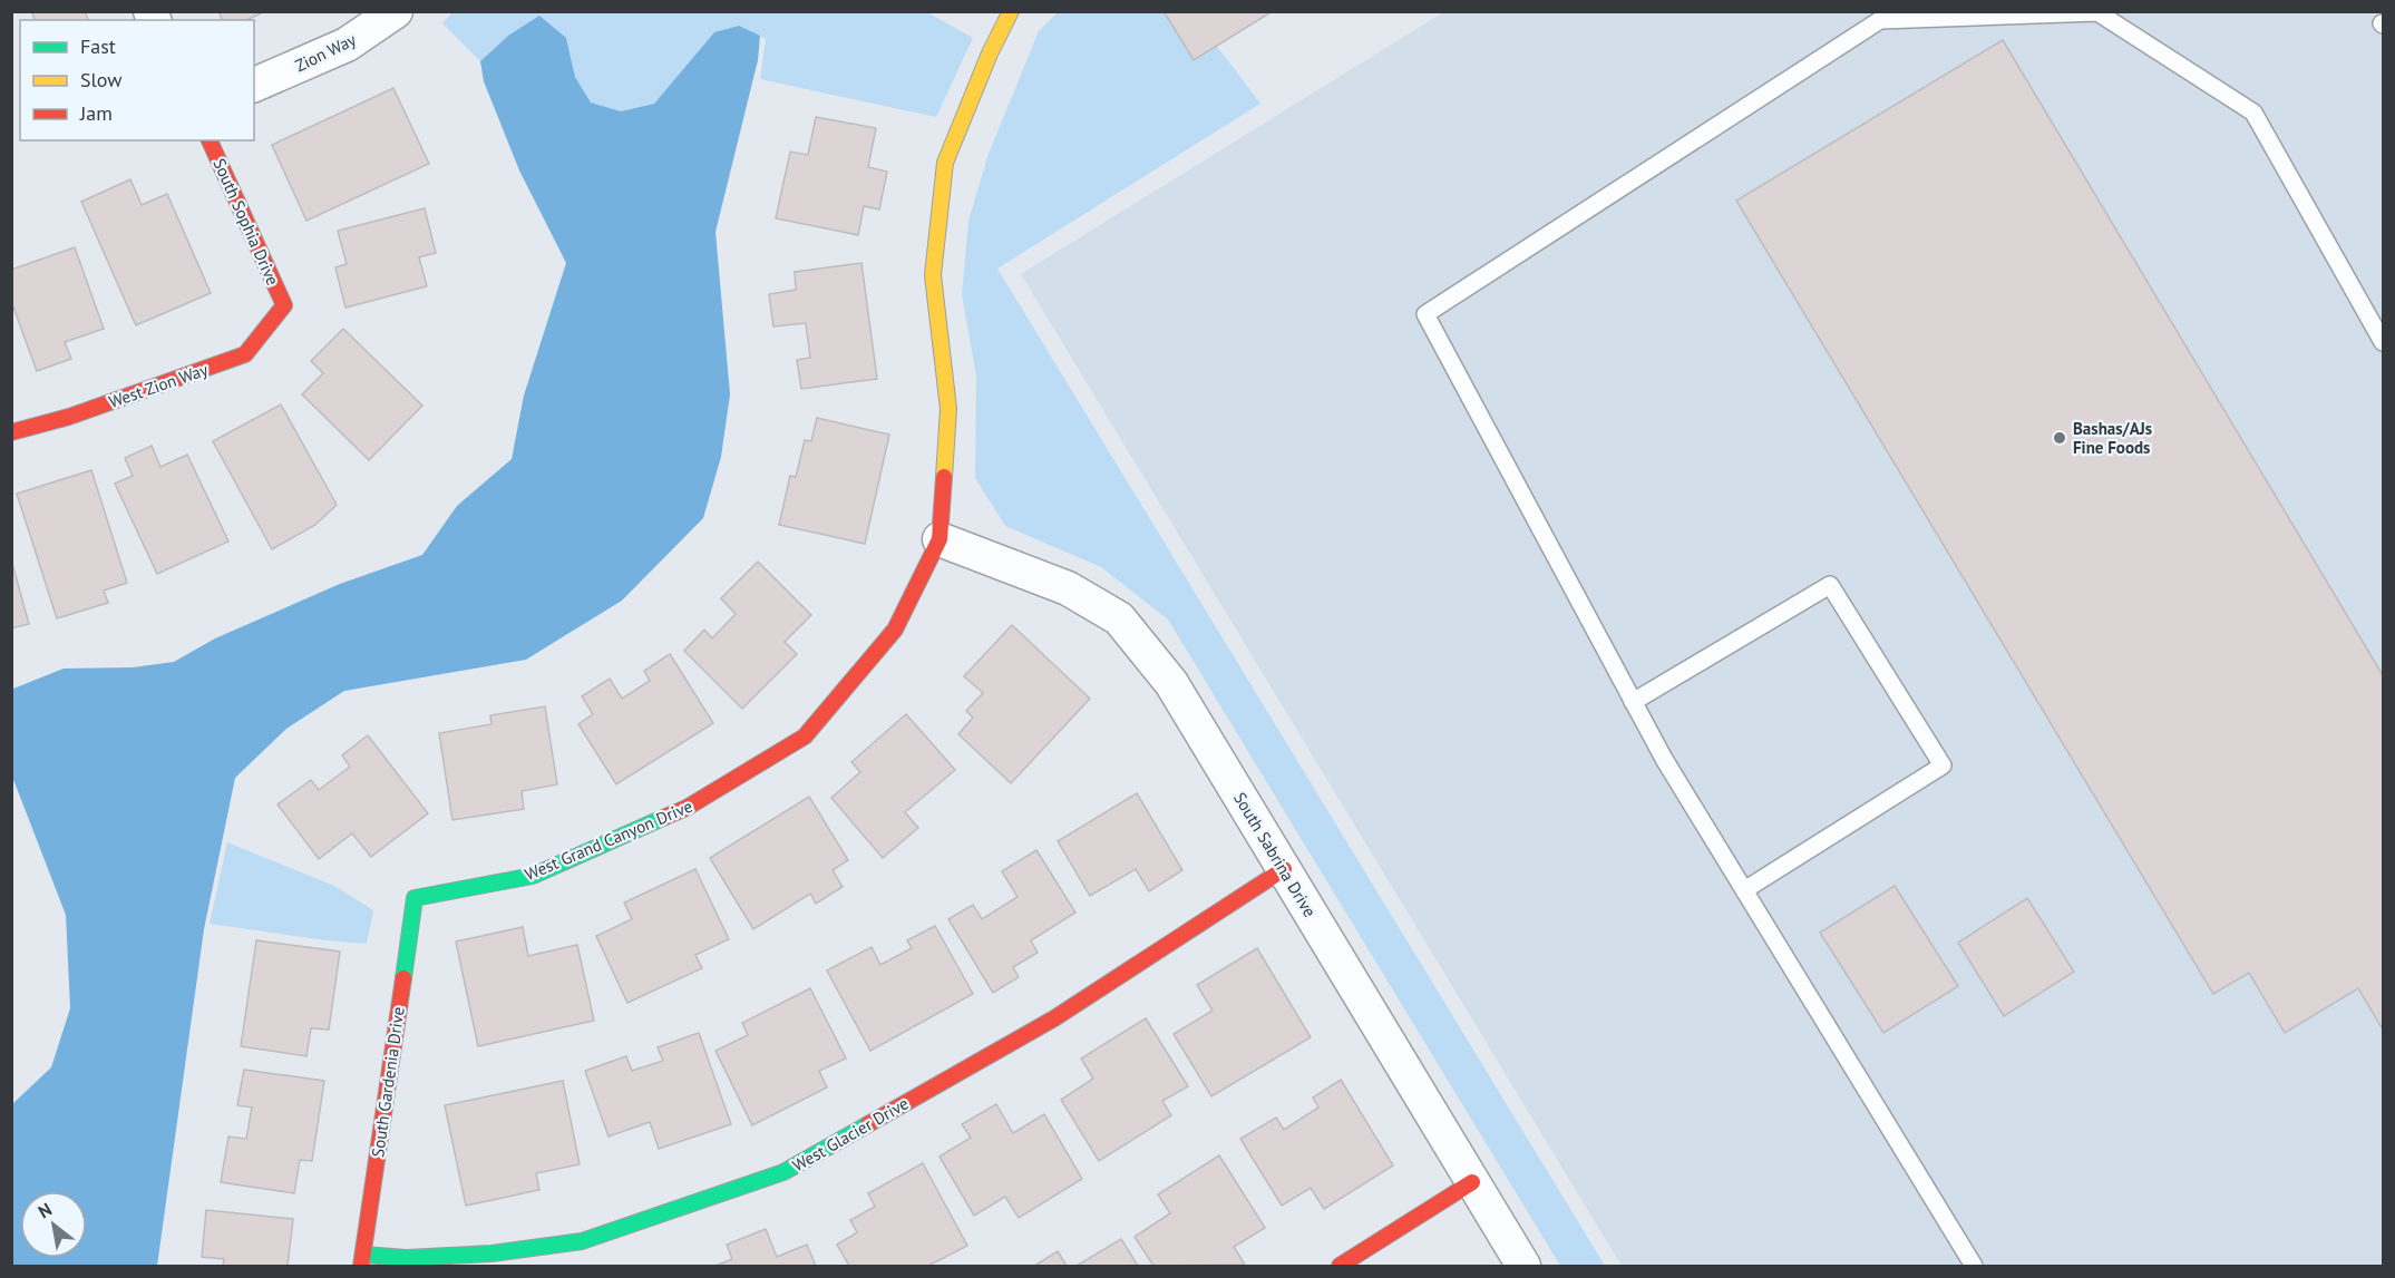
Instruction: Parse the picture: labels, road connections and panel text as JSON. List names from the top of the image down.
{
  "streets": {
    "street": [
      "Zion Way",
      "South Sophia Drive",
      "West Zion Way",
      "West Grand Canyon Drive",
      "South Sabrina Drive",
      "South Gardenia Drive",
      "West Glacier Drive"
    ]
  },
  "crossings": [
    ["South Sophia Drive", "West Zion Way"],
    ["West Grand Canyon Drive", "South Sabrina Drive"],
    ["West Grand Canyon Drive", "South Gardenia Drive"],
    ["South Sabrina Drive", "West Glacier Drive"],
    ["South Gardenia Drive", "West Glacier Drive"]
  ],
  "places": ["Bashas/AJs Fine Foods"],
  "legend": ["Fast", "Slow", "Jam"],
  "north": "top left"
}
